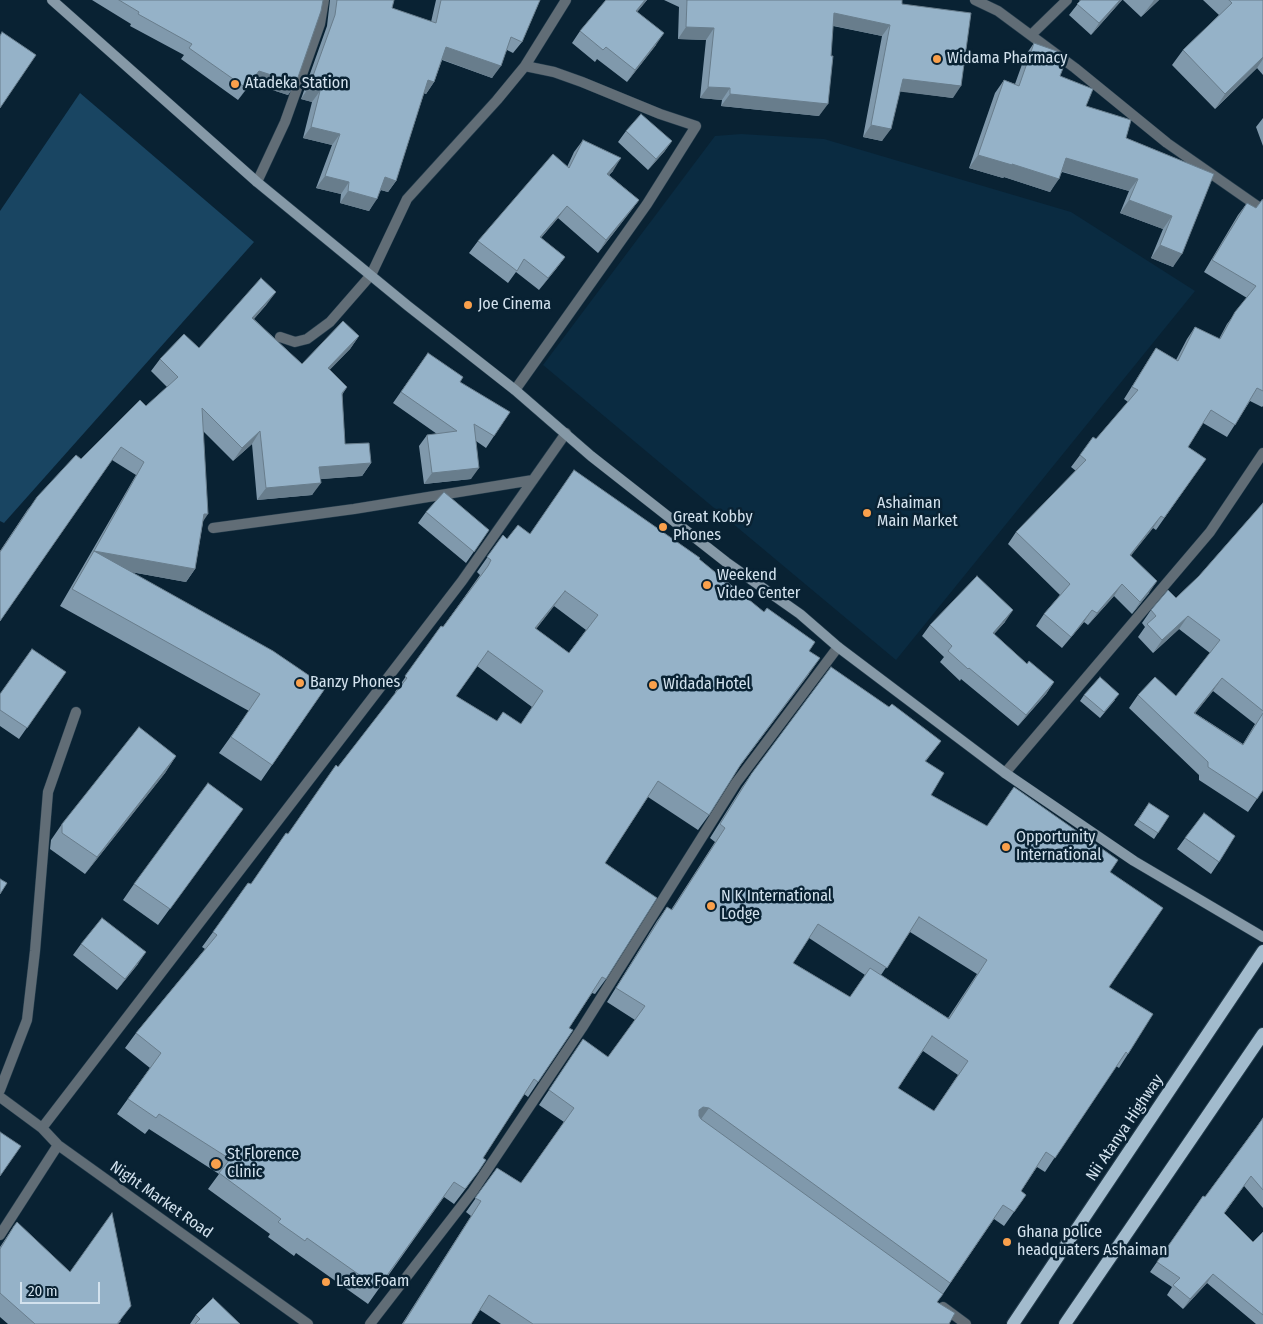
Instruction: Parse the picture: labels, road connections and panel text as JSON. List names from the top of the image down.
{
  "streets": {
    "main road": ["Nii Atanya Highway"],
    "street": ["Night Market Road"]
  },
  "places": [
    "Widama Pharmacy",
    "Atadeka Station",
    "Joe Cinema",
    "Ashaiman Main Market",
    "Great Kobby Phones",
    "Weekend Video Center",
    "Banzy Phones",
    "Widada Hotel",
    "Opportunity International",
    "N K International Lodge",
    "St Florence Clinic",
    "Ghana police headquaters Ashaiman",
    "Latex Foam"
  ],
  "scale_bar": "20 m"
}
